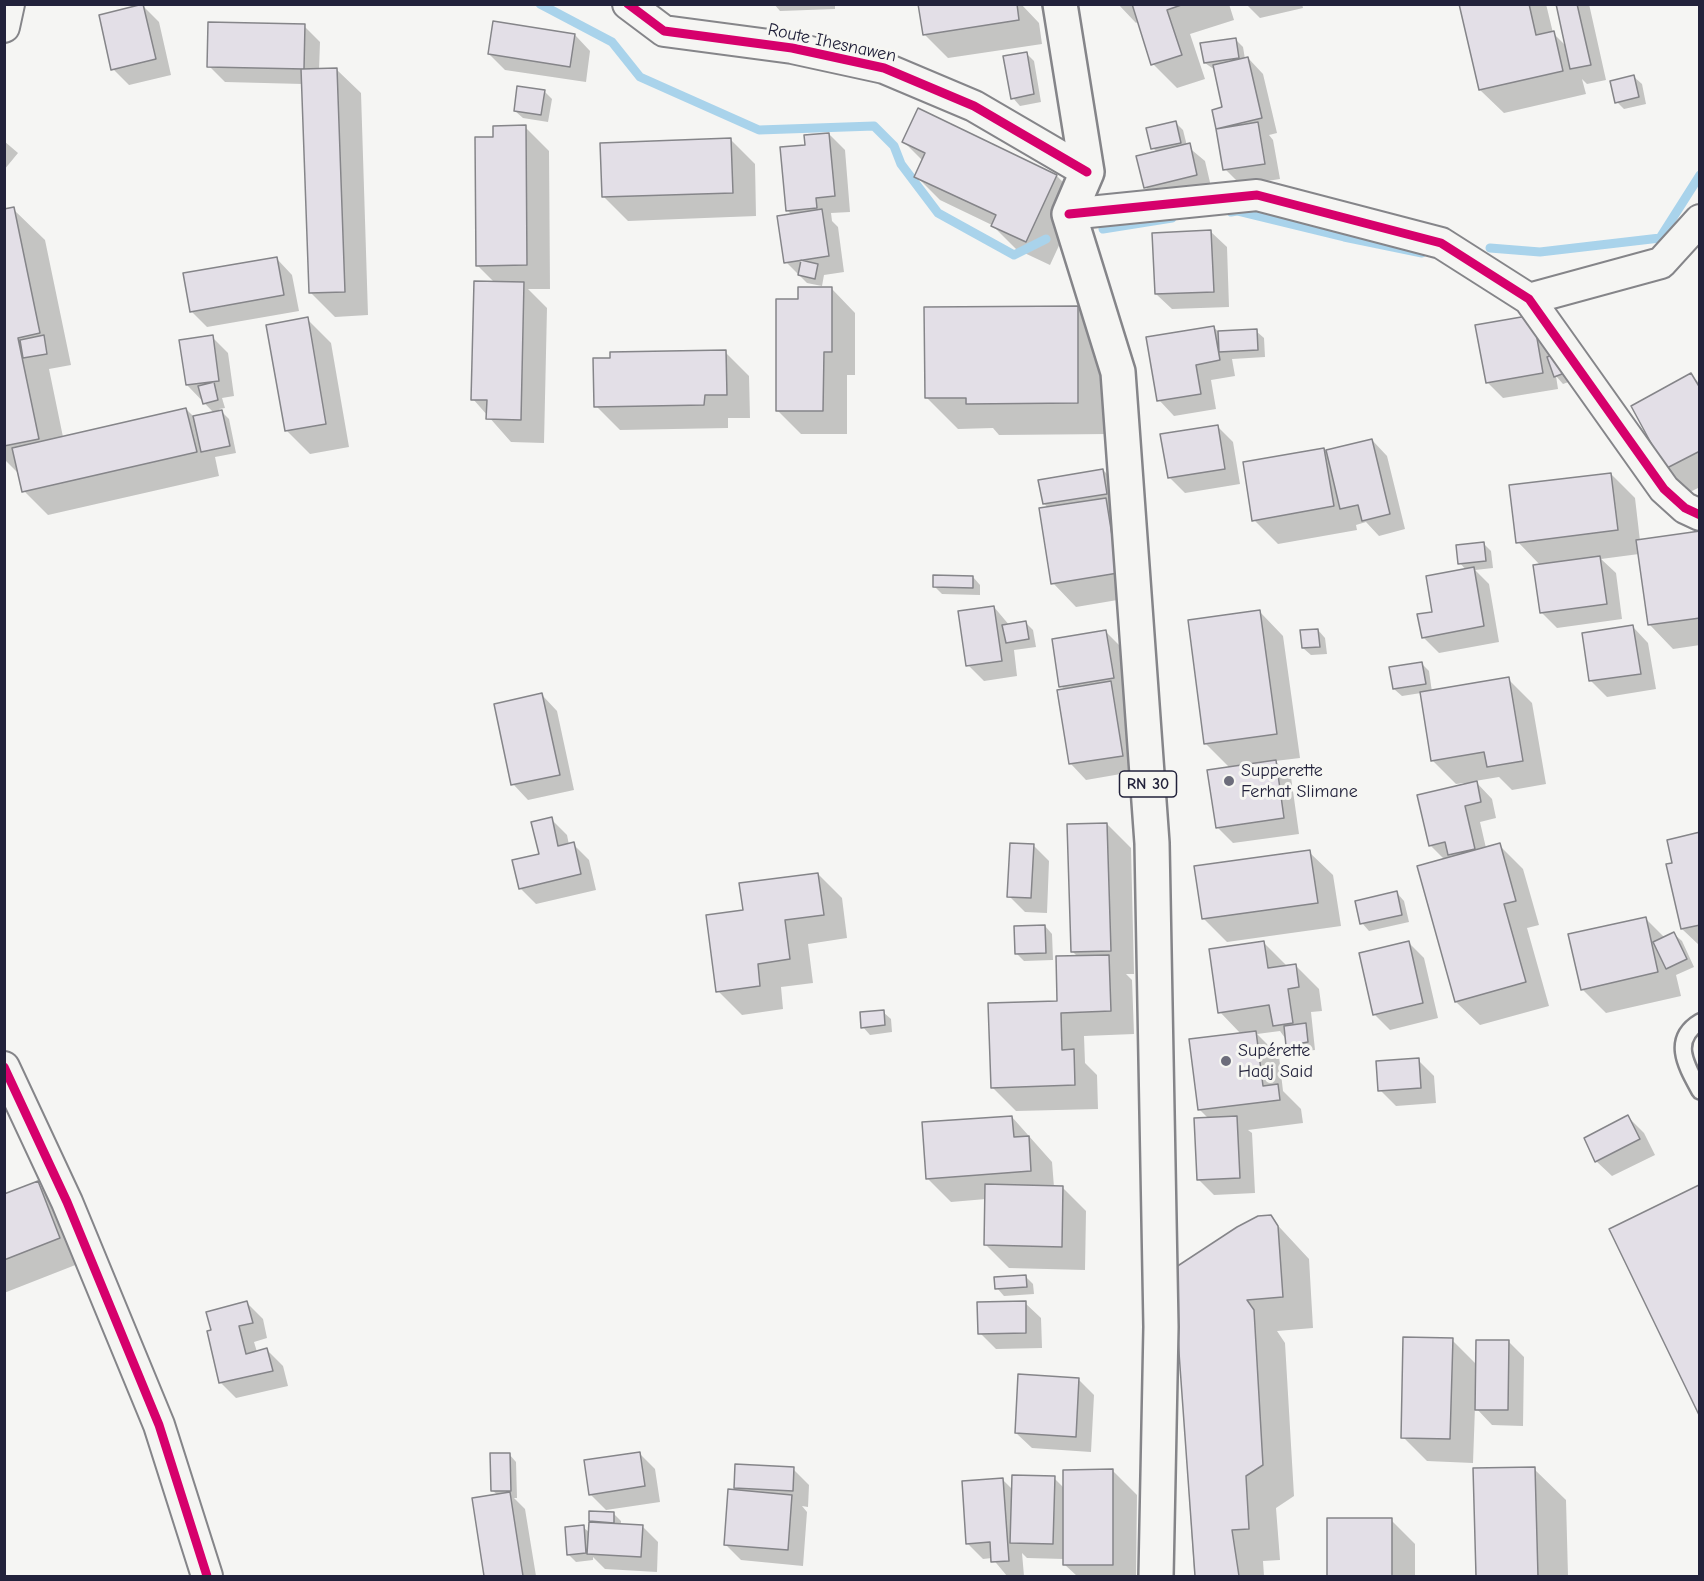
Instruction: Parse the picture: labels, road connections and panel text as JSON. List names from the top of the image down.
{
  "streets": {
    "main road": ["RN 30"],
    "street": ["Route Ihesnawen"]
  },
  "places": ["Supperette Ferhat Slimane", "Supérette Hadj Said"]
}
